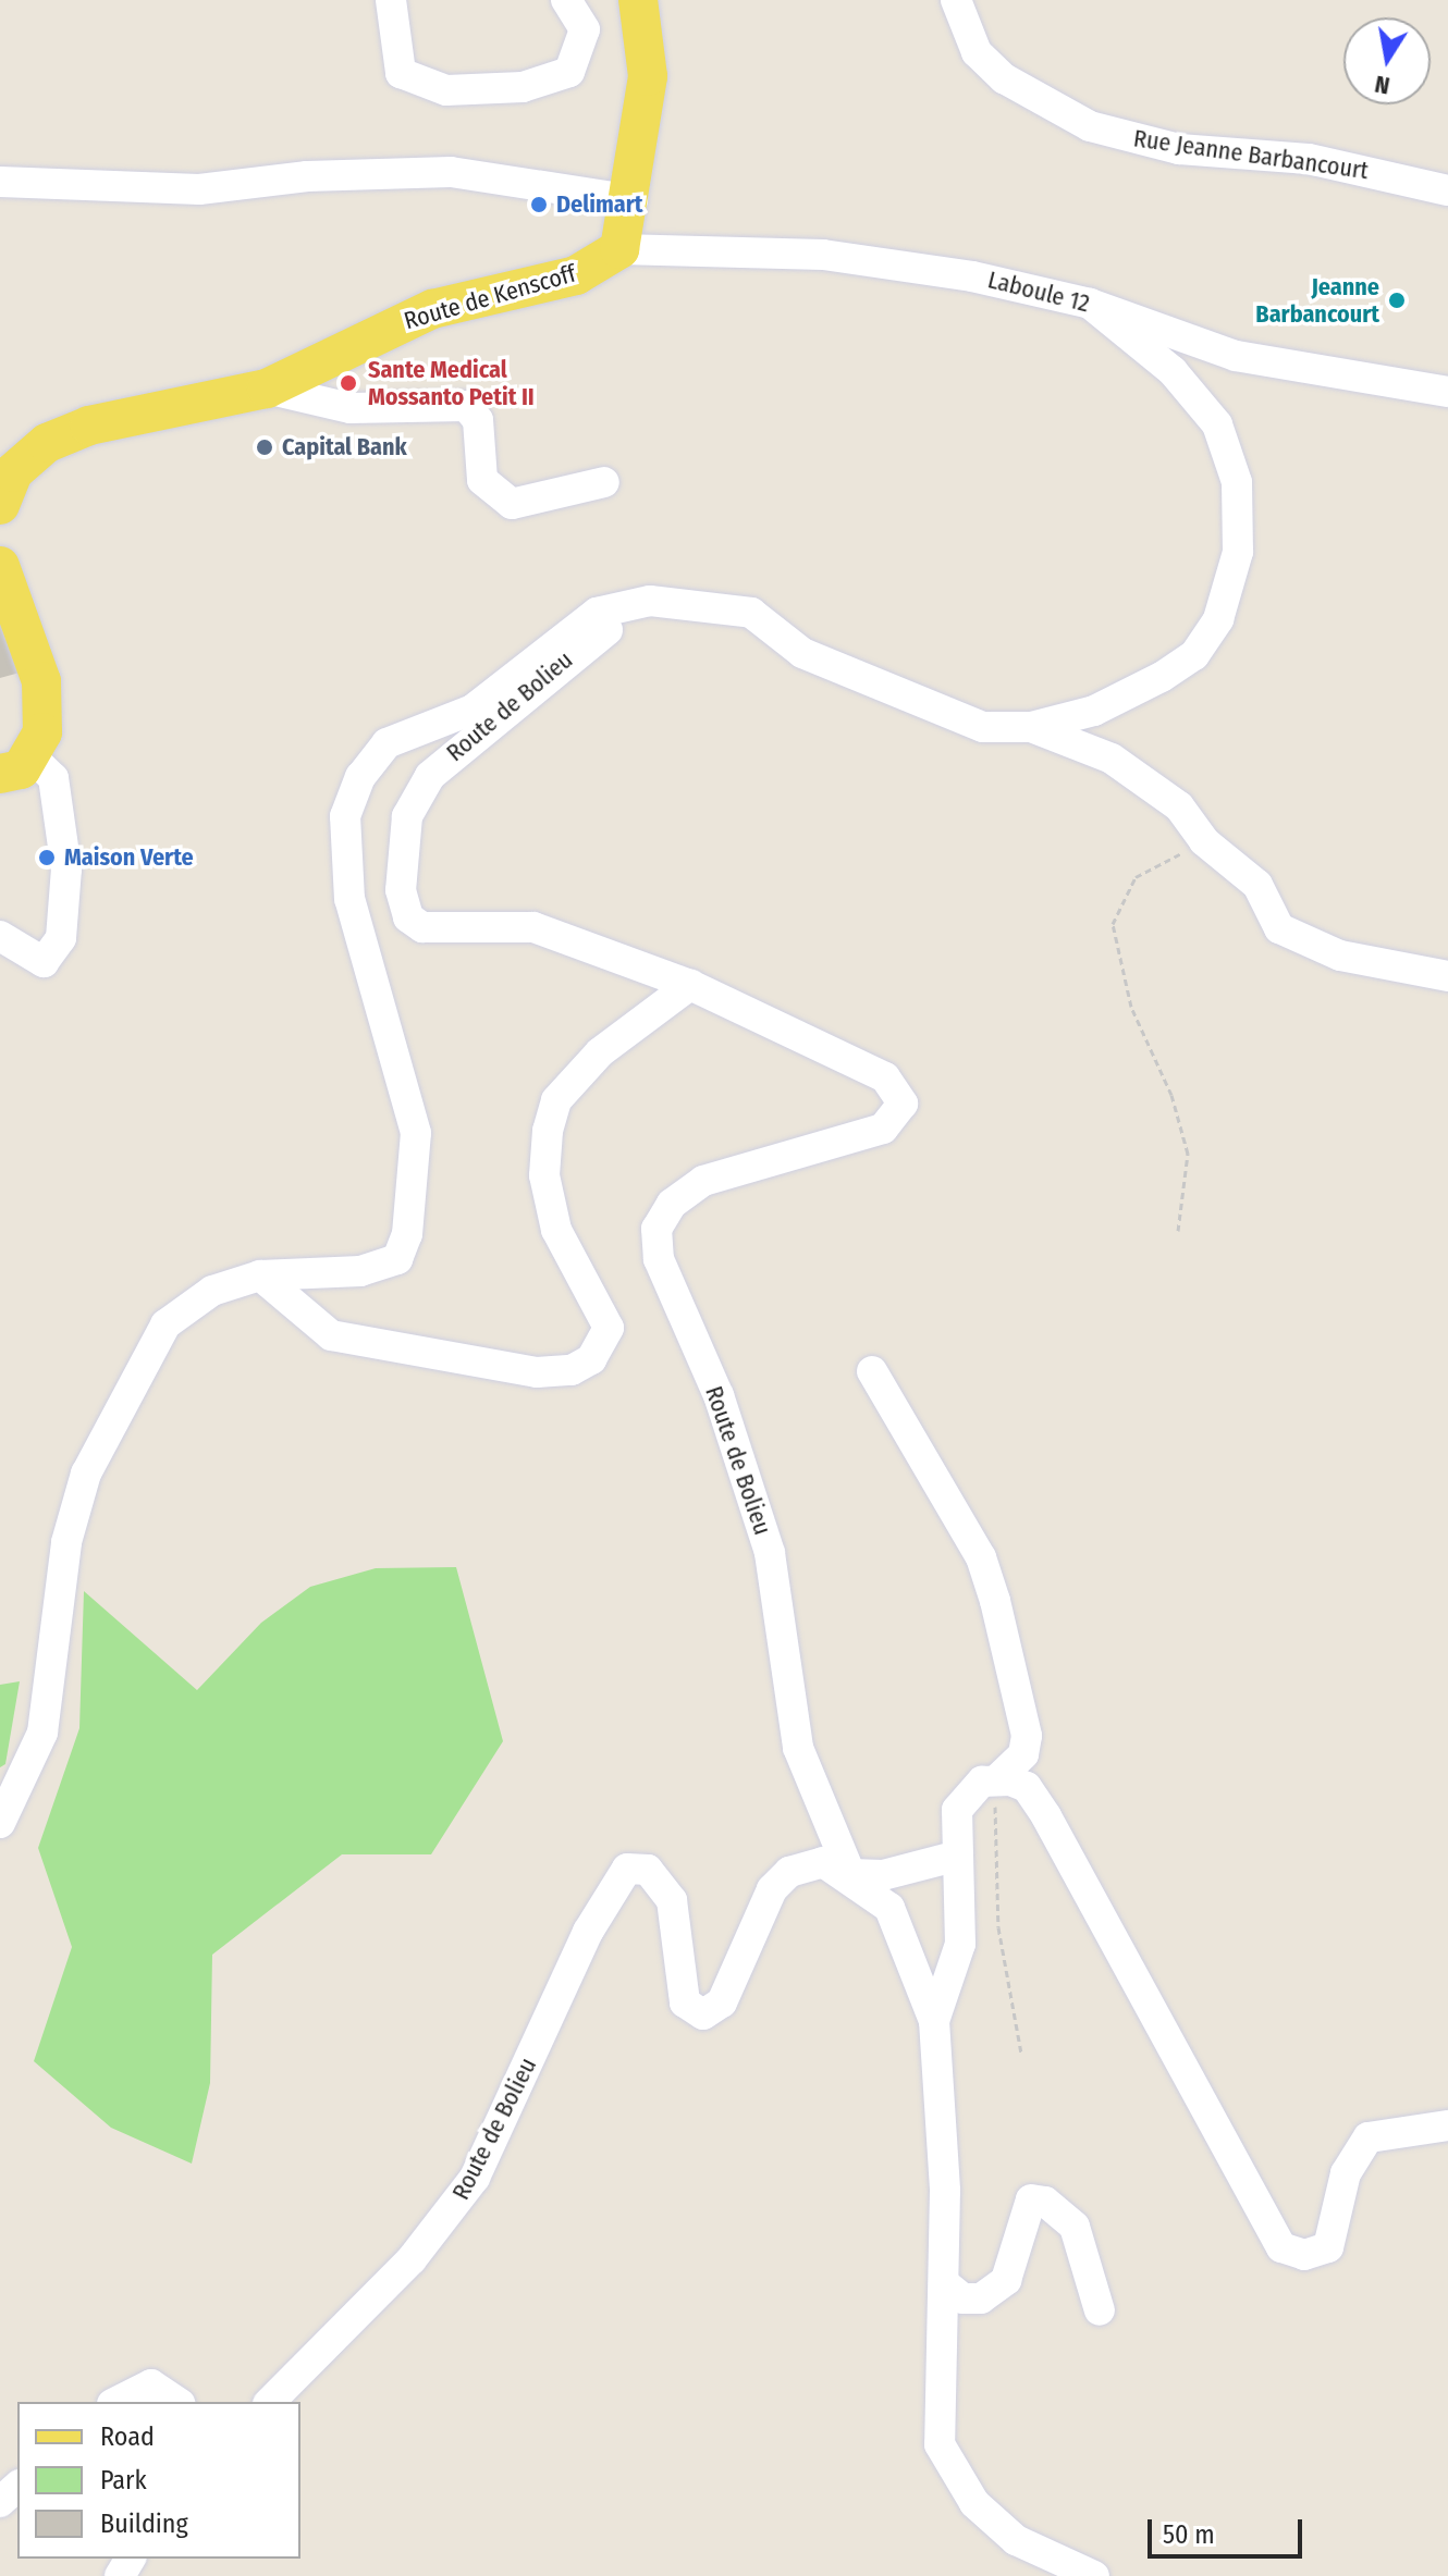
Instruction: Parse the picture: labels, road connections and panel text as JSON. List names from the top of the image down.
{
  "streets": {
    "main road": ["Route de Kenscoff"],
    "street": ["Rue Jeanne Barbancourt", "Laboule 12", "Route de Bolieu"]
  },
  "crossings": [
    ["Laboule 12", "Route de Kenscoff"]
  ],
  "places": [
    "Delimart",
    "Jeanne Barbancourt",
    "Sante Medical Mossanto Petit II",
    "Capital Bank",
    "Maison Verte"
  ],
  "legend": ["Road", "Park", "Building"],
  "scale_bar": "50 m",
  "north": "bottom"
}
